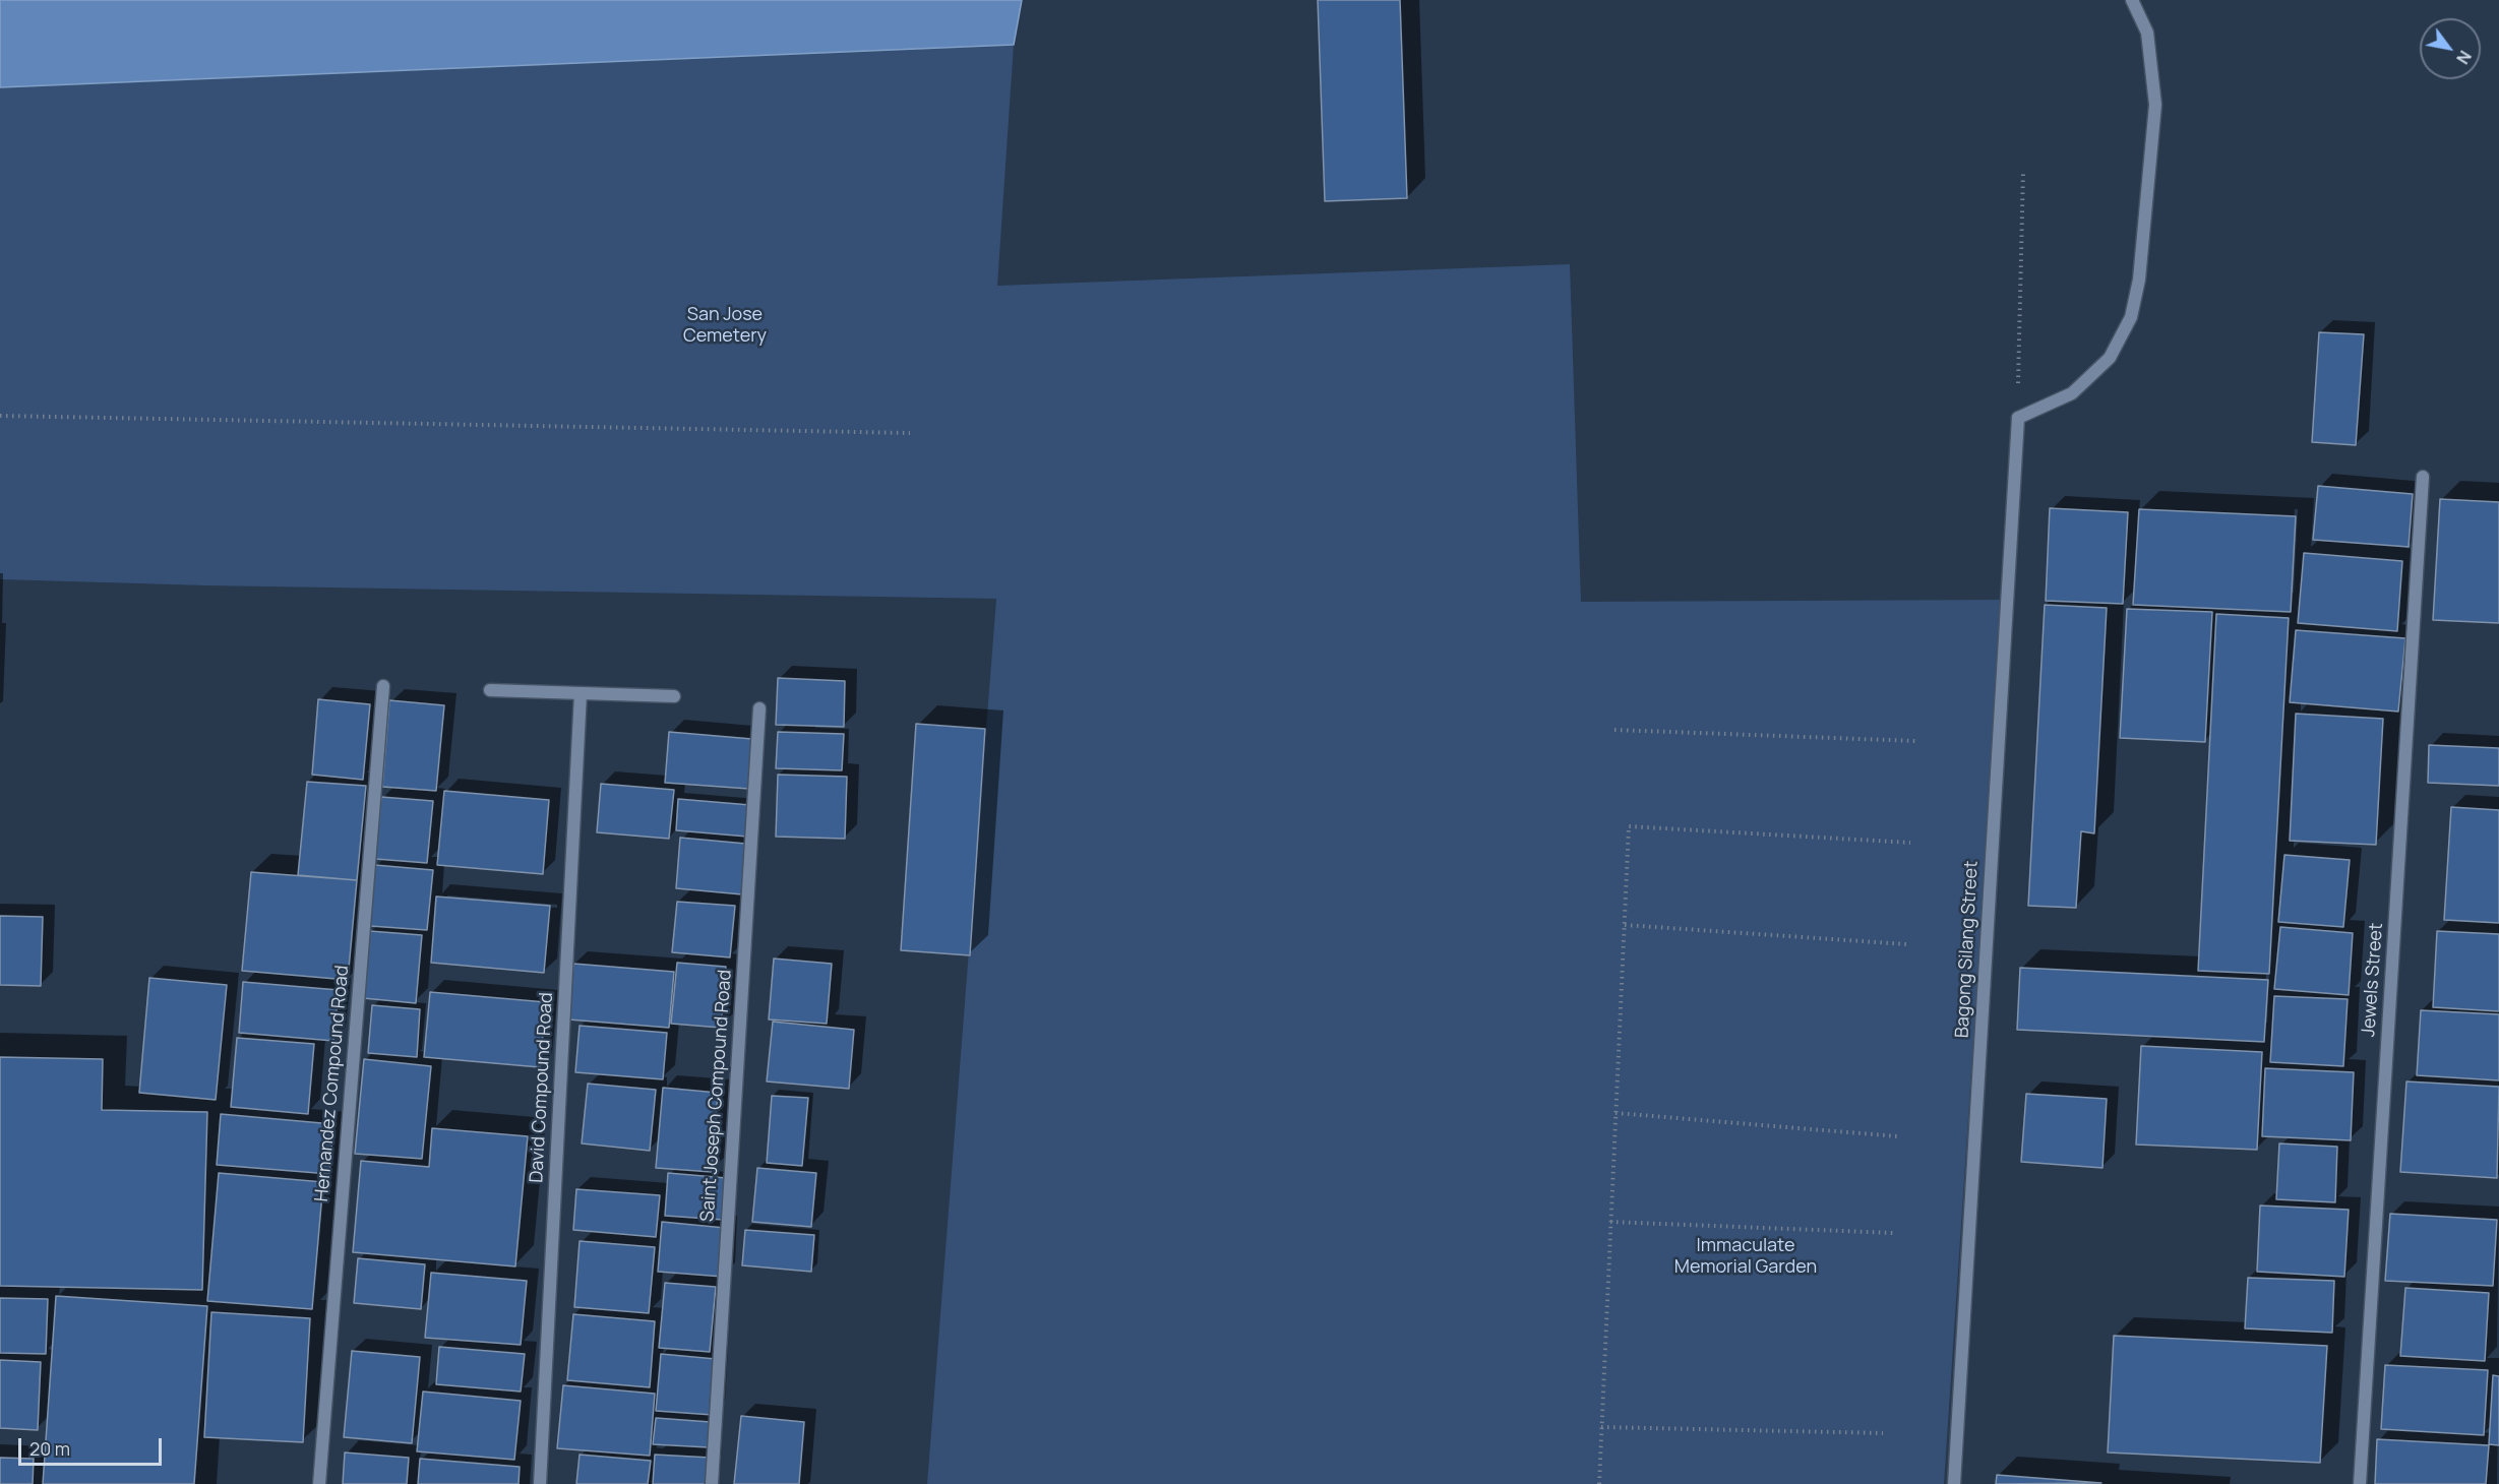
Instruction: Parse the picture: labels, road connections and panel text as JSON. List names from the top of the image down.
{
  "streets": {
    "street": [
      "Bagong Silang Street",
      "Jewels Street",
      "Hernandez Compound Road",
      "David Compound Road",
      "Saint Joseph Compound Road"
    ]
  },
  "parks": ["San Jose Cemetery", "Immaculate Memorial Garden"],
  "scale_bar": "20 m",
  "north": "bottom right"
}
